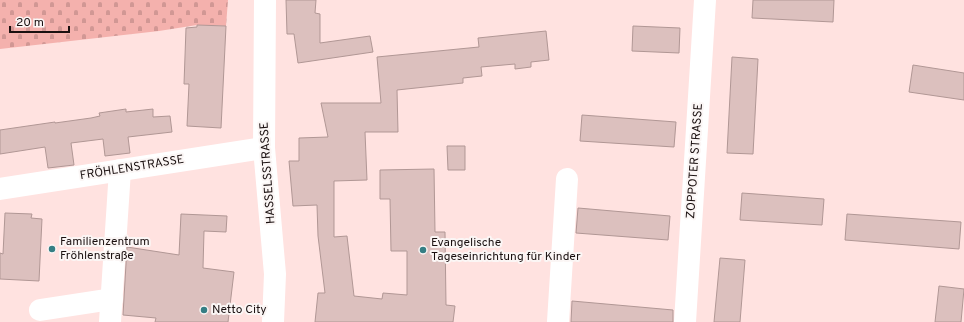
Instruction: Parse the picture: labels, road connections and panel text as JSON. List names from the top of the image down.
{
  "streets": {
    "street": ["ZOPPOTER STRASSE", "FRÖHLENSTRASSE", "HASSELSSTRASSE"]
  },
  "crossings": [
    ["FRÖHLENSTRASSE", "HASSELSSTRASSE"]
  ],
  "places": ["Familienzentrum Fröhlenstraße", "Evangelische Tageseinrichtung für Kinder", "Netto City"],
  "scale_bar": "20 m"
}
